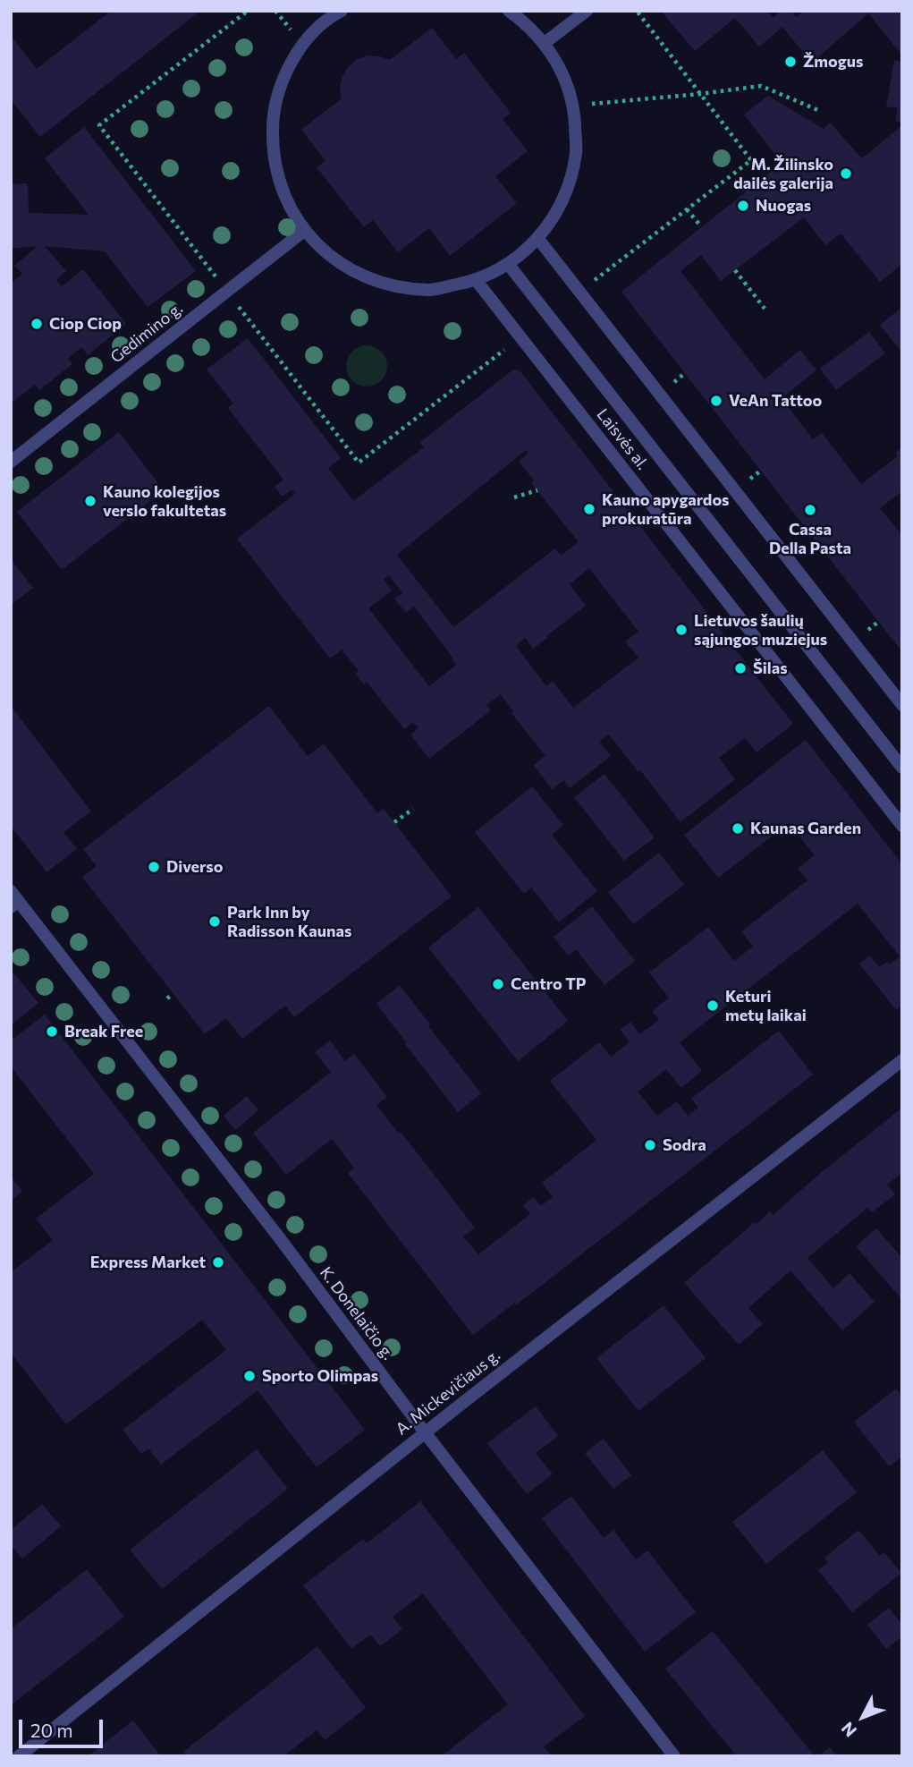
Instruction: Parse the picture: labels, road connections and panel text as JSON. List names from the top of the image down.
{
  "streets": {
    "street": [
      "Gedimino g.",
      "Laisvės al.",
      "K. Donelaičio g.",
      "A. Mickevičiaus g."
    ]
  },
  "crossings": [
    ["K. Donelaičio g.", "A. Mickevičiaus g."]
  ],
  "places": [
    "Žmogus",
    "M. Žilinsko dailės galerija",
    "Nuogas",
    "Ciop Ciop",
    "VeAn Tattoo",
    "Kauno kolegijos verslo fakultetas",
    "Kauno apygardos prokuratūra",
    "Cassa Della Pasta",
    "Lietuvos šaulių sąjungos muziejus",
    "Šilas",
    "Kaunas Garden",
    "Diverso",
    "Park Inn by Radisson Kaunas",
    "Centro TP",
    "Keturi metų laikai",
    "Break Free",
    "Sodra",
    "Express Market",
    "Sporto Olimpas"
  ],
  "scale_bar": "20 m",
  "north": "bottom left"
}
